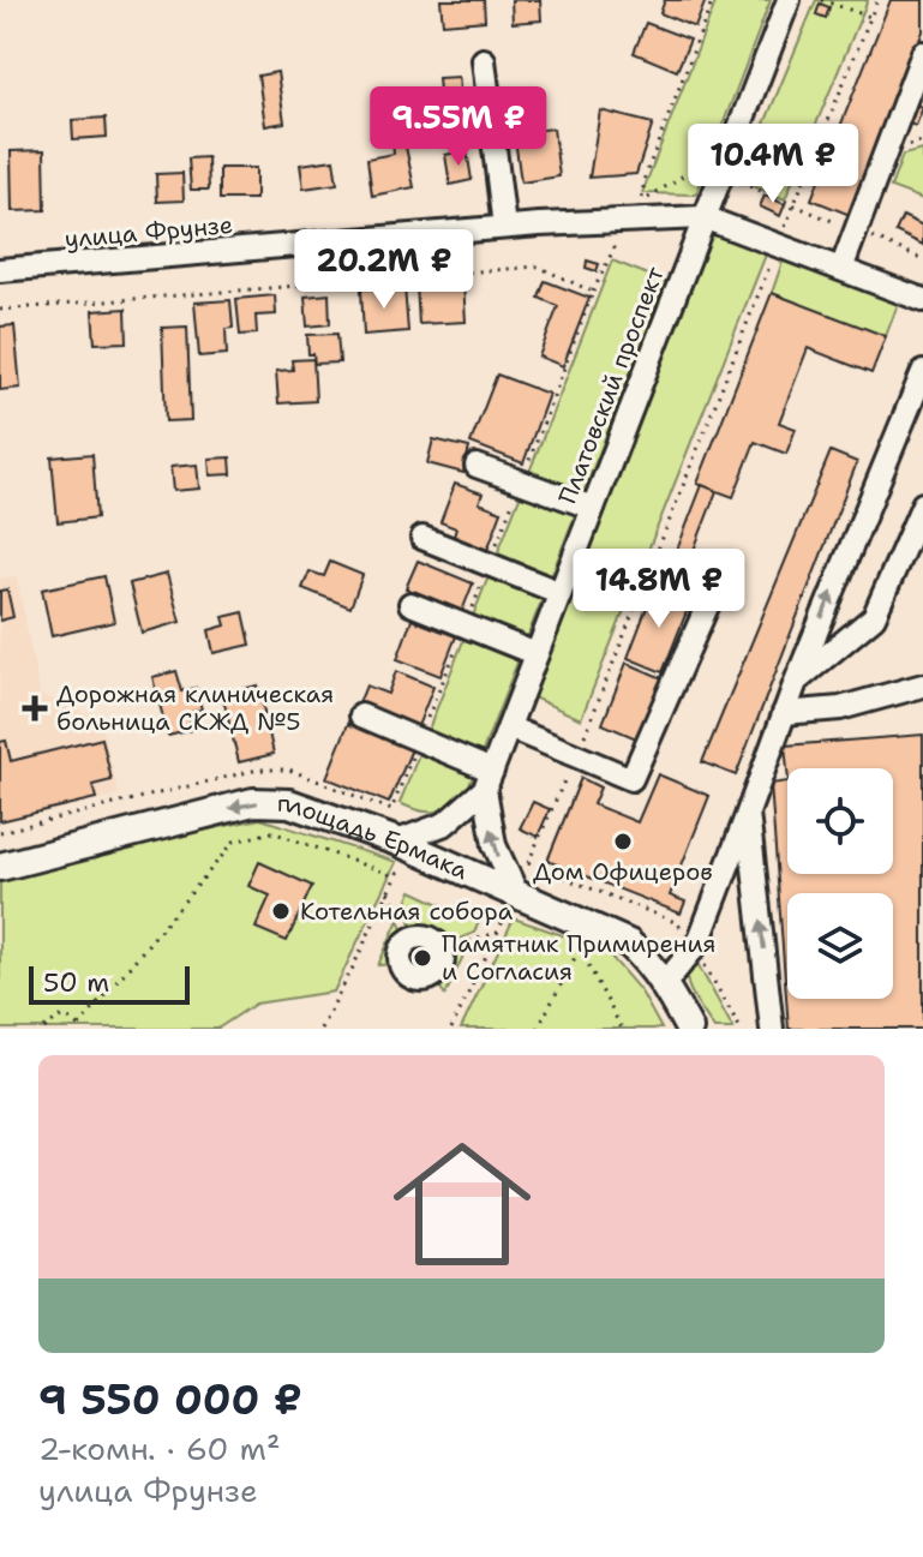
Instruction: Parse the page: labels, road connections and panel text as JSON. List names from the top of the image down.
{
  "streets": {
    "main road": ["площадь Ермака"],
    "street": ["улица Фрунзе", "Платовский проспект"]
  },
  "crossings": [
    ["улица Фрунзе", "Платовский проспект"],
    ["Платовский проспект", "площадь Ермака"]
  ],
  "one_way": ["площадь Ермака"],
  "places": {
    "health": ["Дорожная клиническая больница СКЖД №5"],
    "other": ["Дом Офицеров", "Котельная собора", "Памятник Примирения и Cогласия"]
  },
  "scale_bar": "50 m",
  "page": {
    "price": [
      "9.55M ₽",
      "10.4M ₽",
      "20.2M ₽",
      "14.8M ₽"
    ],
    "scale": "50 m",
    "list": [
      {
        "name": "9 550 000 ₽",
        "note": "2-комн. · 60 m² · улица Фрунзе"
      }
    ]
  }
}
